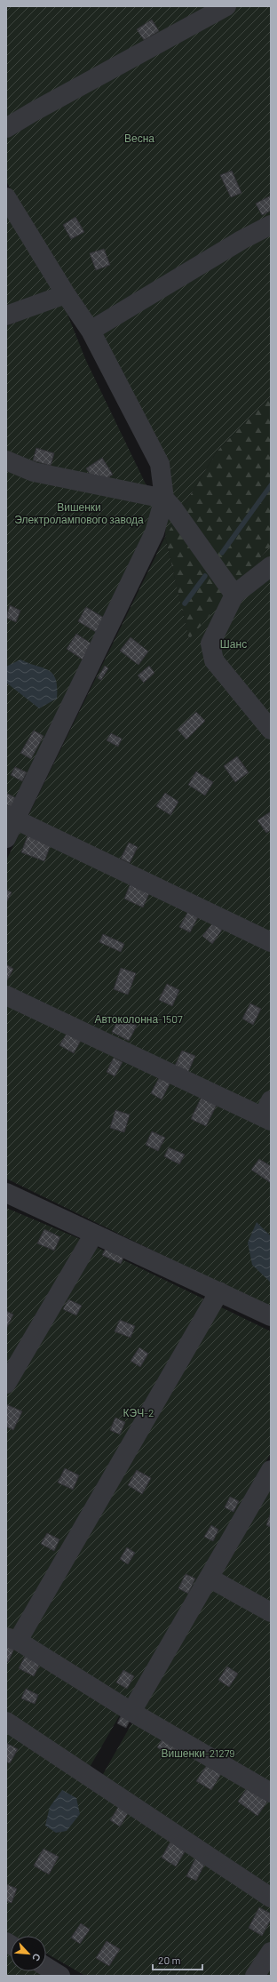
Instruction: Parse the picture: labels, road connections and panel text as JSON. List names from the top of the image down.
{
  "parks": [
    "Весна",
    "Вишенки Электролампового завода",
    "Шанс",
    "Автоколонна-1507",
    "КЭЧ-2",
    "Вишенки-21279"
  ],
  "scale_bar": "20 m",
  "north": "bottom right"
}
